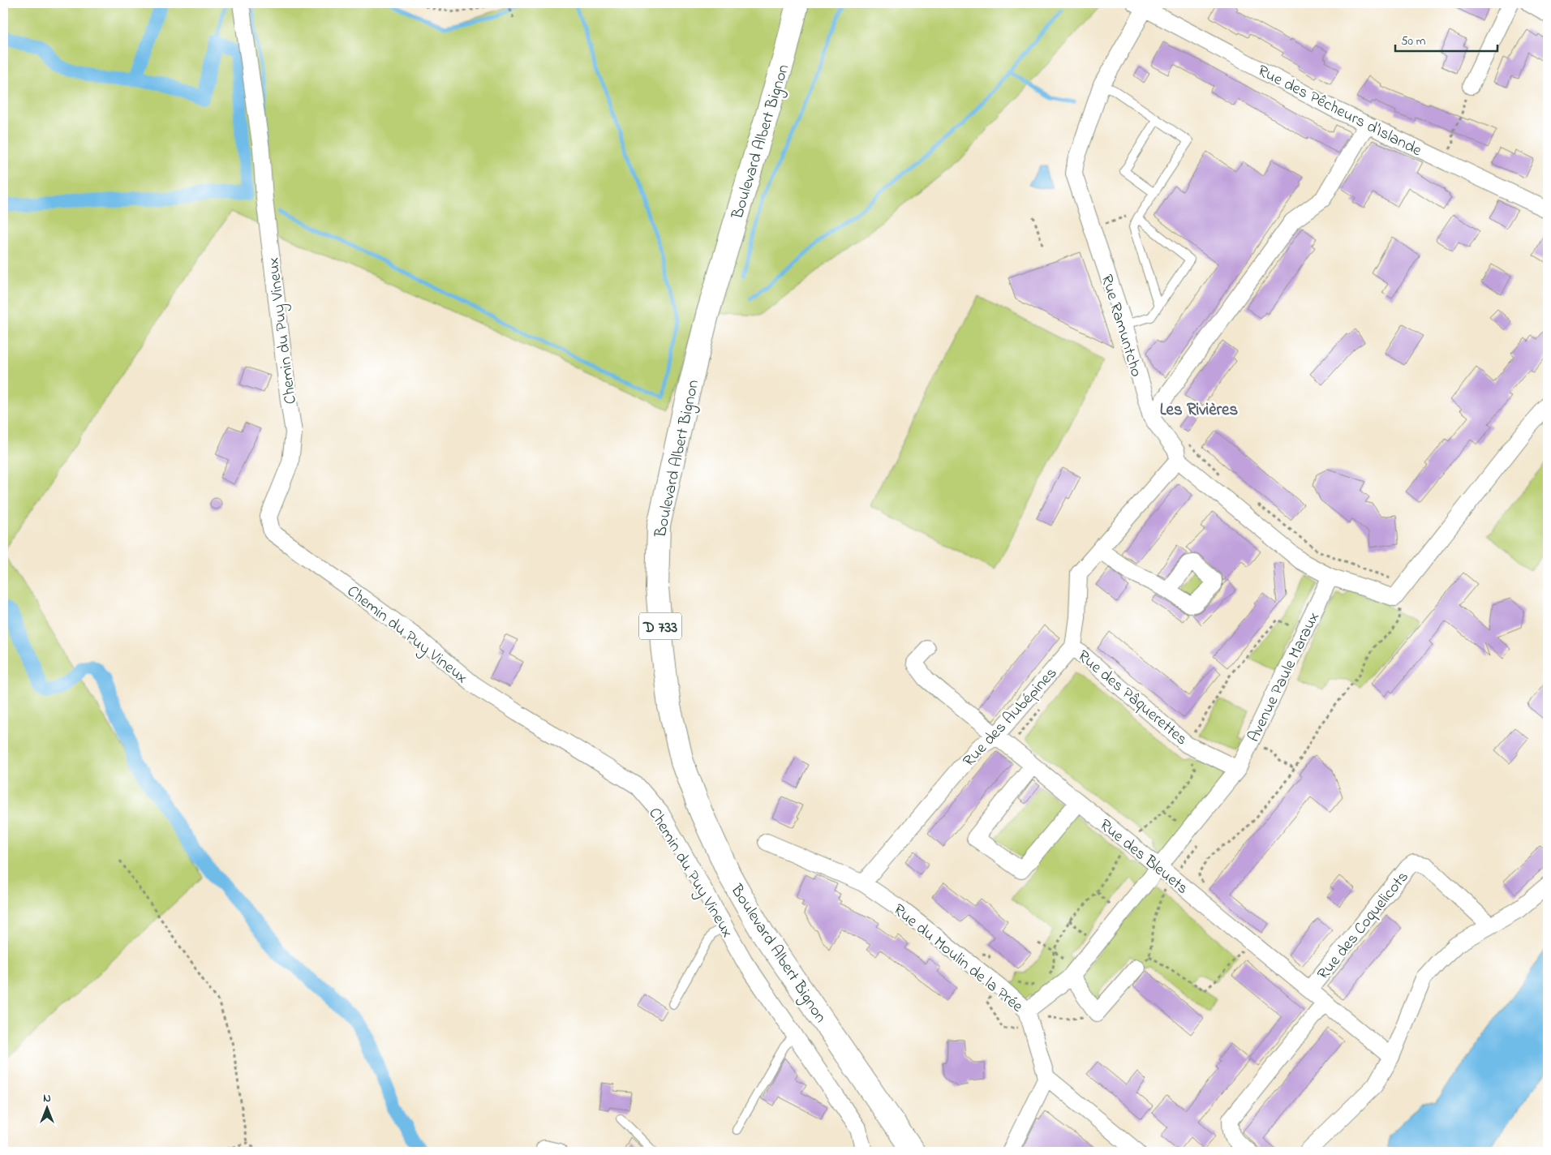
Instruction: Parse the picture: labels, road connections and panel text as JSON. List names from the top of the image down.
{
  "streets": {
    "main road": ["Boulevard Albert Bignon", "D 733"],
    "street": [
      "Rue des Pêcheurs d'Islande",
      "Rue Ramuntcho",
      "Chemin du Puy Vineux",
      "Avenue Paule Maraux",
      "Rue des Pâquerettes",
      "Rue des Aubépines",
      "Rue des Bleuets",
      "Rue des Coquelicots",
      "Rue du Moulin de la Prée"
    ]
  },
  "crossings": [
    ["Rue des Pêcheurs d'Islande", "Rue Ramuntcho"],
    ["Rue Ramuntcho", "Avenue Paule Maraux"],
    ["Avenue Paule Maraux", "Rue des Pâquerettes"],
    ["Avenue Paule Maraux", "Rue des Bleuets"],
    ["Avenue Paule Maraux", "Rue du Moulin de la Prée"],
    ["Rue des Pâquerettes", "Rue des Aubépines"],
    ["Rue des Aubépines", "Rue des Bleuets"],
    ["Rue des Aubépines", "Rue du Moulin de la Prée"],
    ["Rue des Bleuets", "Rue des Coquelicots"]
  ],
  "districts": ["Les Rivières"],
  "scale_bar": "50 m",
  "north": "top"
}
